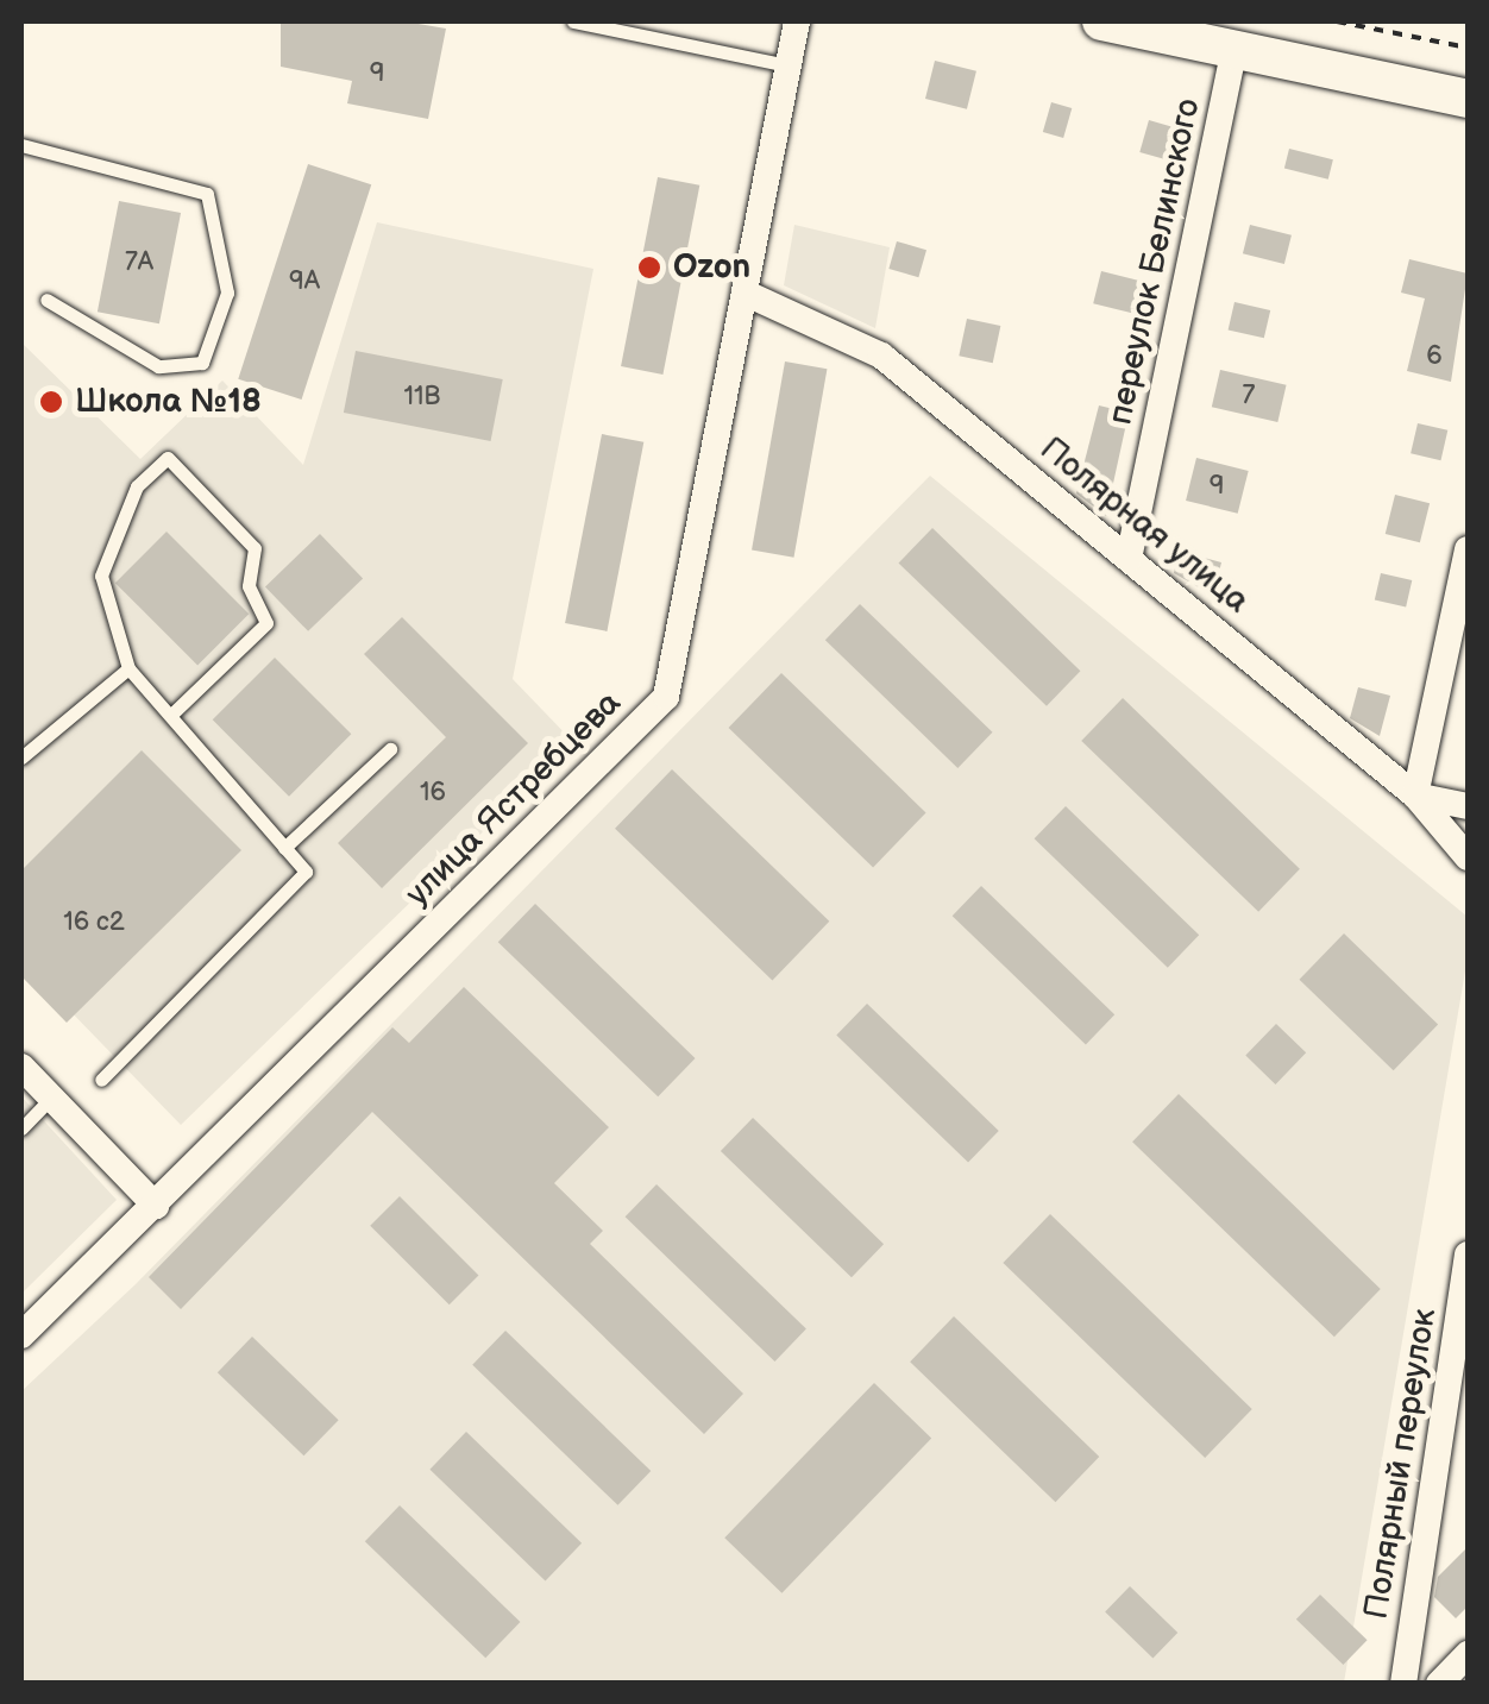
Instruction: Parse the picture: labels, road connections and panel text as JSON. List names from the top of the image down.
{
  "streets": {
    "street": [
      "переулок Белинского",
      "Полярная улица",
      "улица Ястребцева",
      "Полярный переулок"
    ]
  },
  "crossings": [
    ["переулок Белинского", "Полярная улица"],
    ["Полярная улица", "улица Ястребцева"]
  ],
  "places": ["Ozon", "Школа №18"],
  "house_numbers": [
    "9",
    "7А",
    "9А",
    "6",
    "7",
    "11В",
    "9",
    "16",
    "16 с2"
  ]
}
